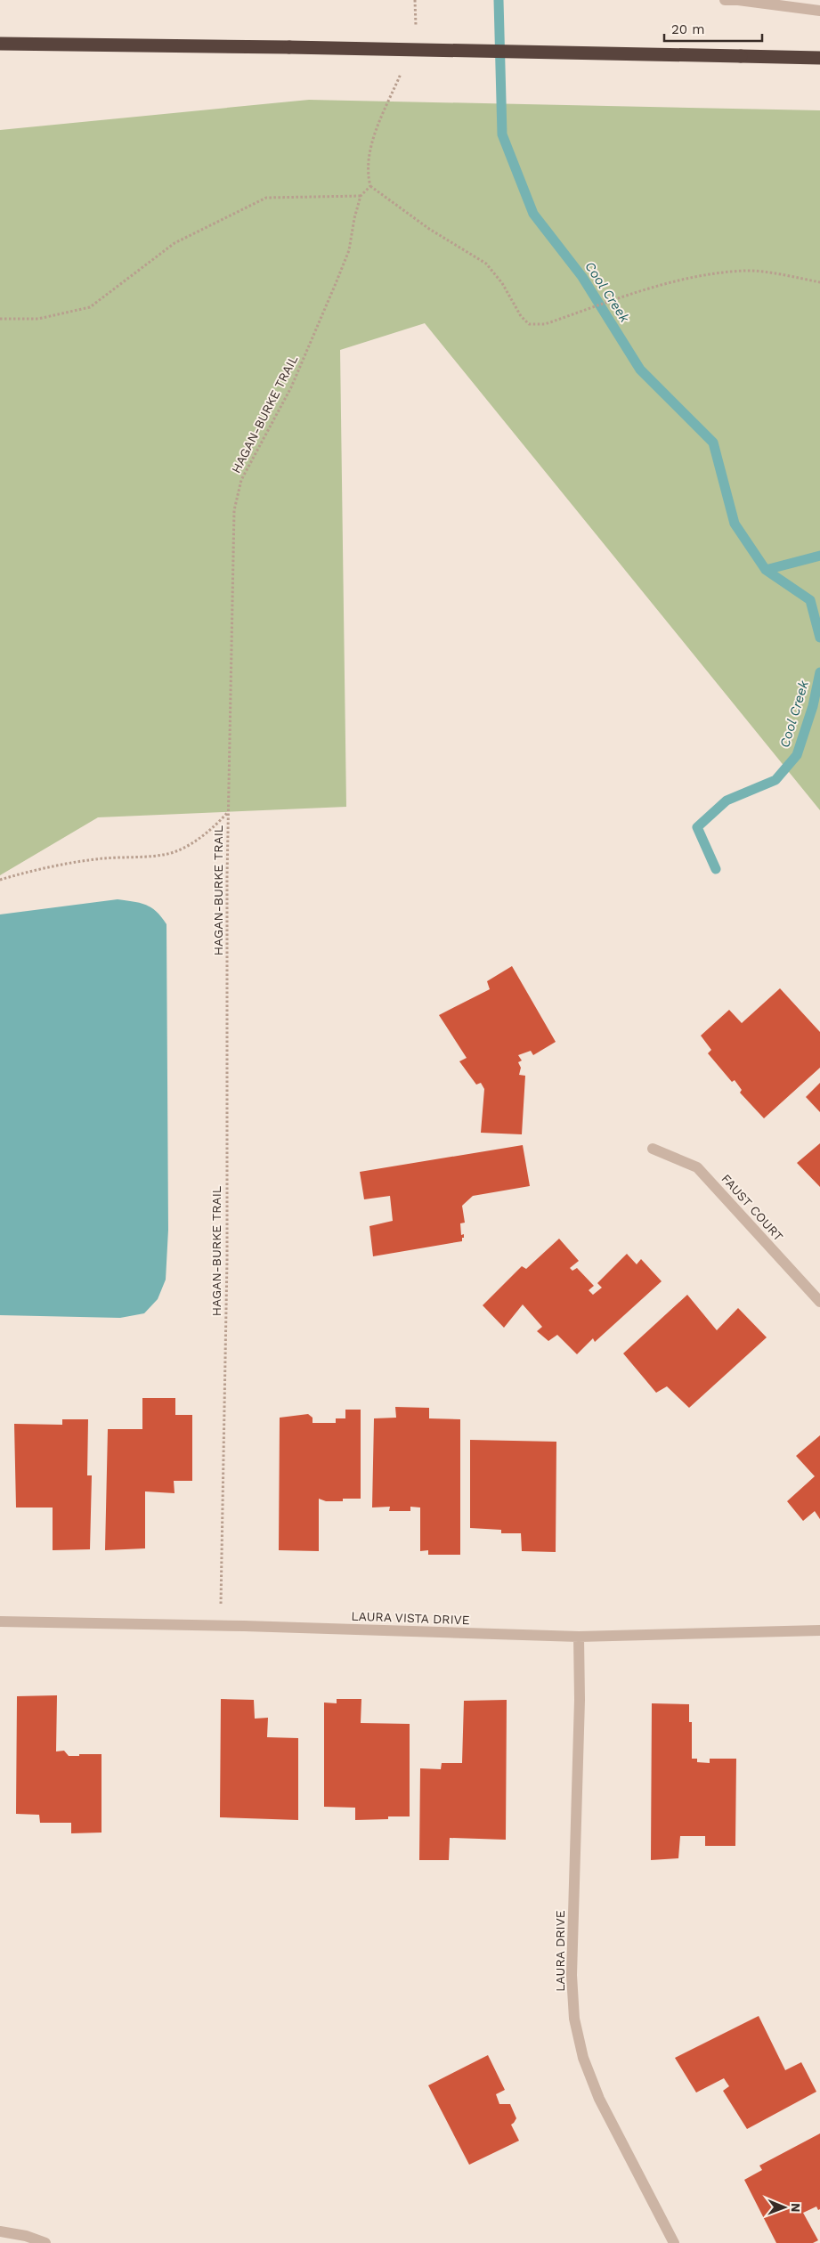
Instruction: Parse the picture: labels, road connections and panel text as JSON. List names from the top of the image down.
{
  "streets": {
    "street": ["FAUST COURT", "LAURA VISTA DRIVE", "LAURA DRIVE"],
    "path": ["HAGAN-BURKE TRAIL"]
  },
  "crossings": [
    ["HAGAN-BURKE TRAIL", "LAURA VISTA DRIVE"],
    ["LAURA VISTA DRIVE", "LAURA DRIVE"]
  ],
  "water": ["Cool Creek"],
  "scale_bar": "20 m",
  "north": "right"
}
